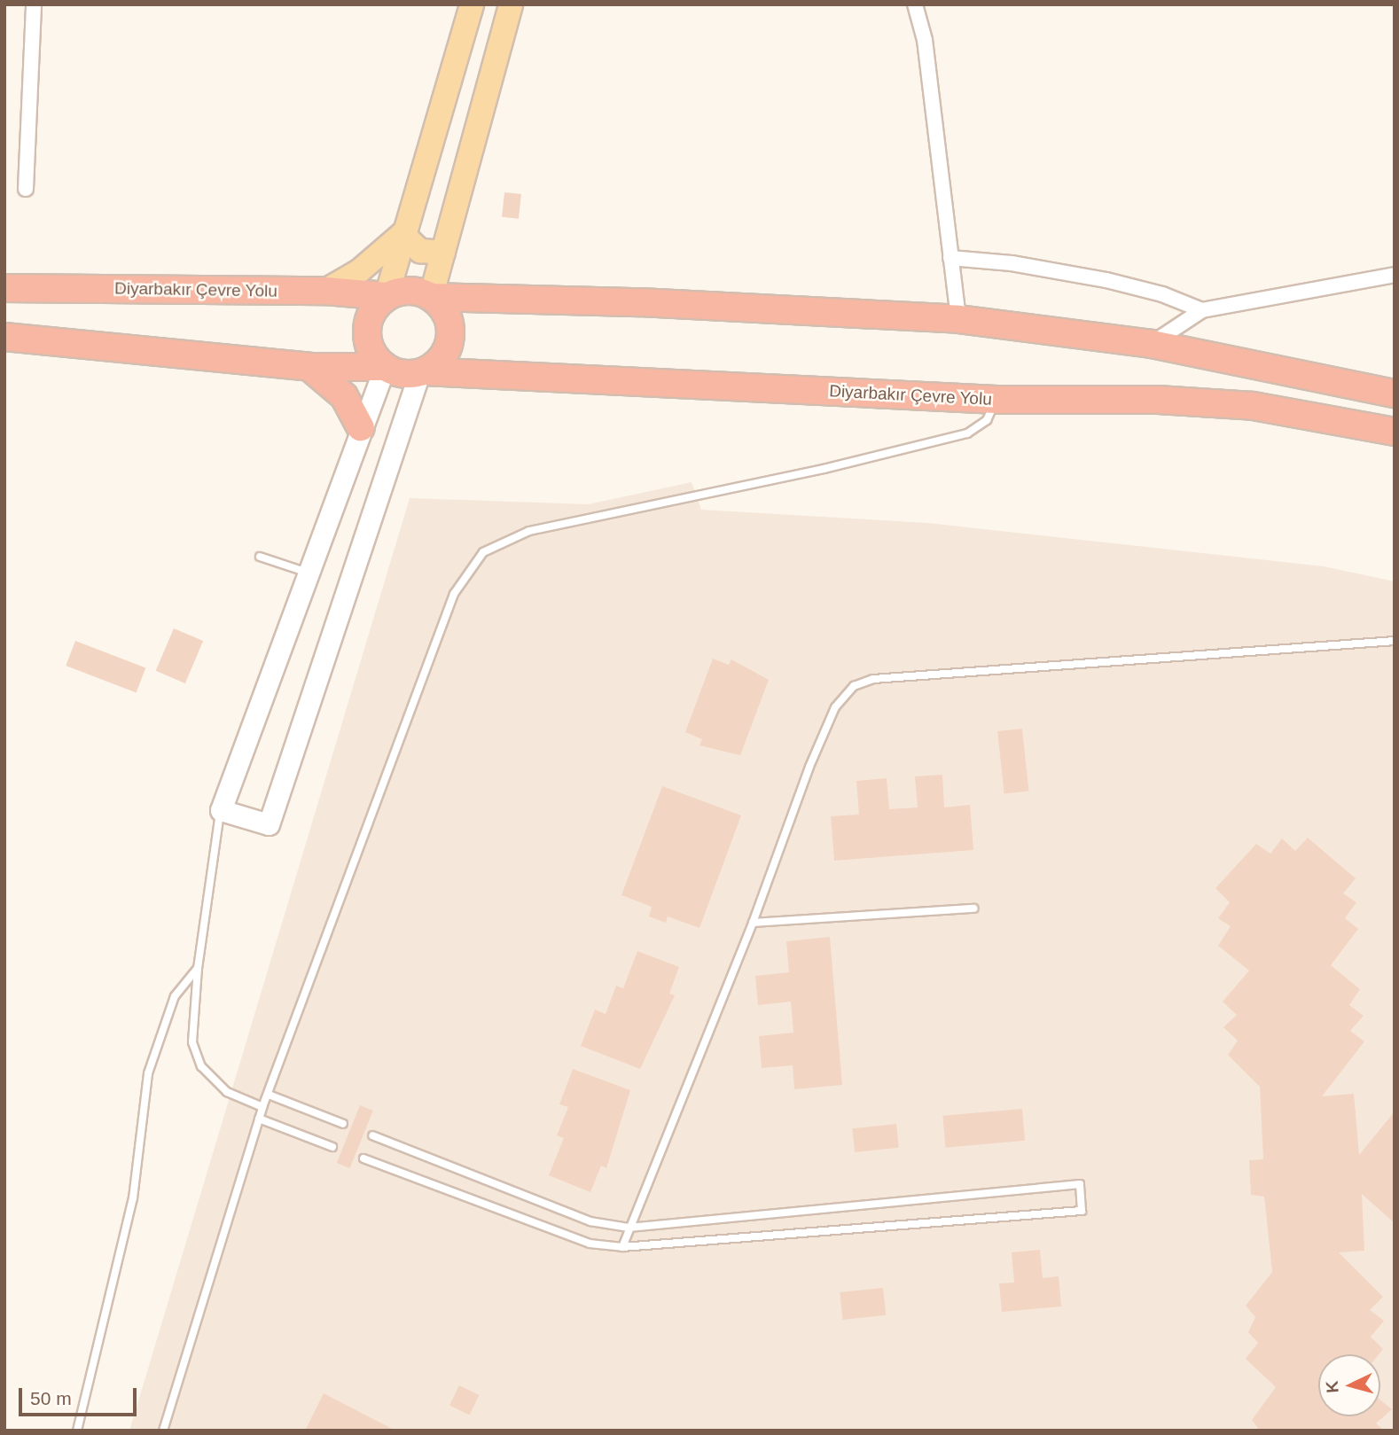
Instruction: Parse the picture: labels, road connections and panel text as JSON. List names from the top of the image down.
{
  "streets": {
    "highway": ["Diyarbakır Çevre Yolu"]
  },
  "scale_bar": "50 m",
  "north": "left"
}
